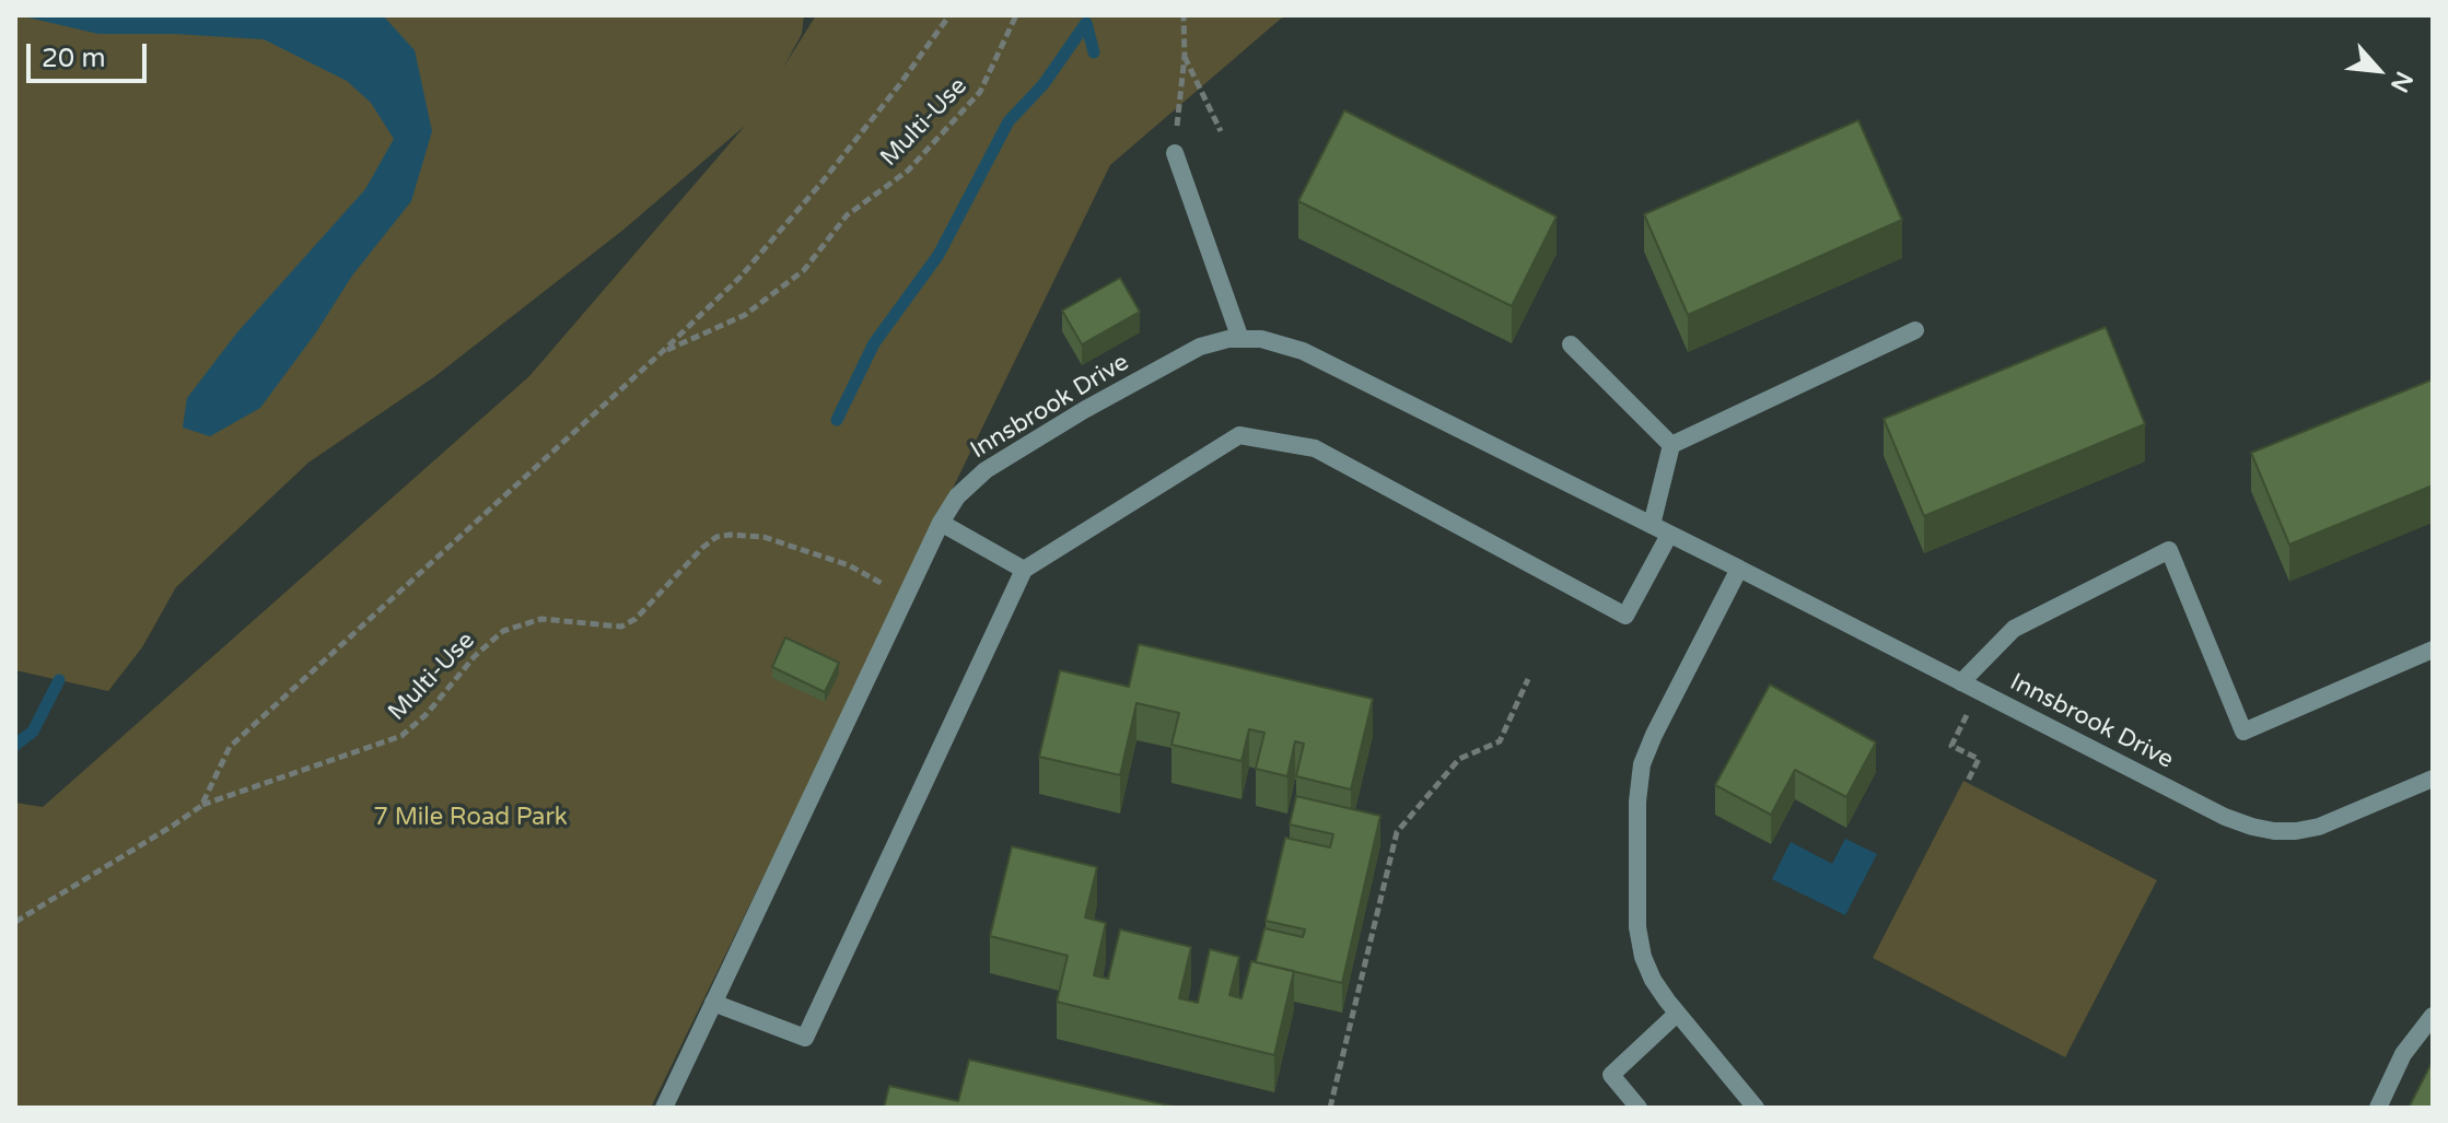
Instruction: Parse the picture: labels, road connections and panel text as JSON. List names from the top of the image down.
{
  "streets": {
    "street": ["Innsbrook Drive"],
    "path": ["Multi-Use"]
  },
  "crossings": [
    ["Multi-Use", "Innsbrook Drive"]
  ],
  "parks": ["7 Mile Road Park"],
  "scale_bar": "20 m",
  "north": "bottom right"
}
